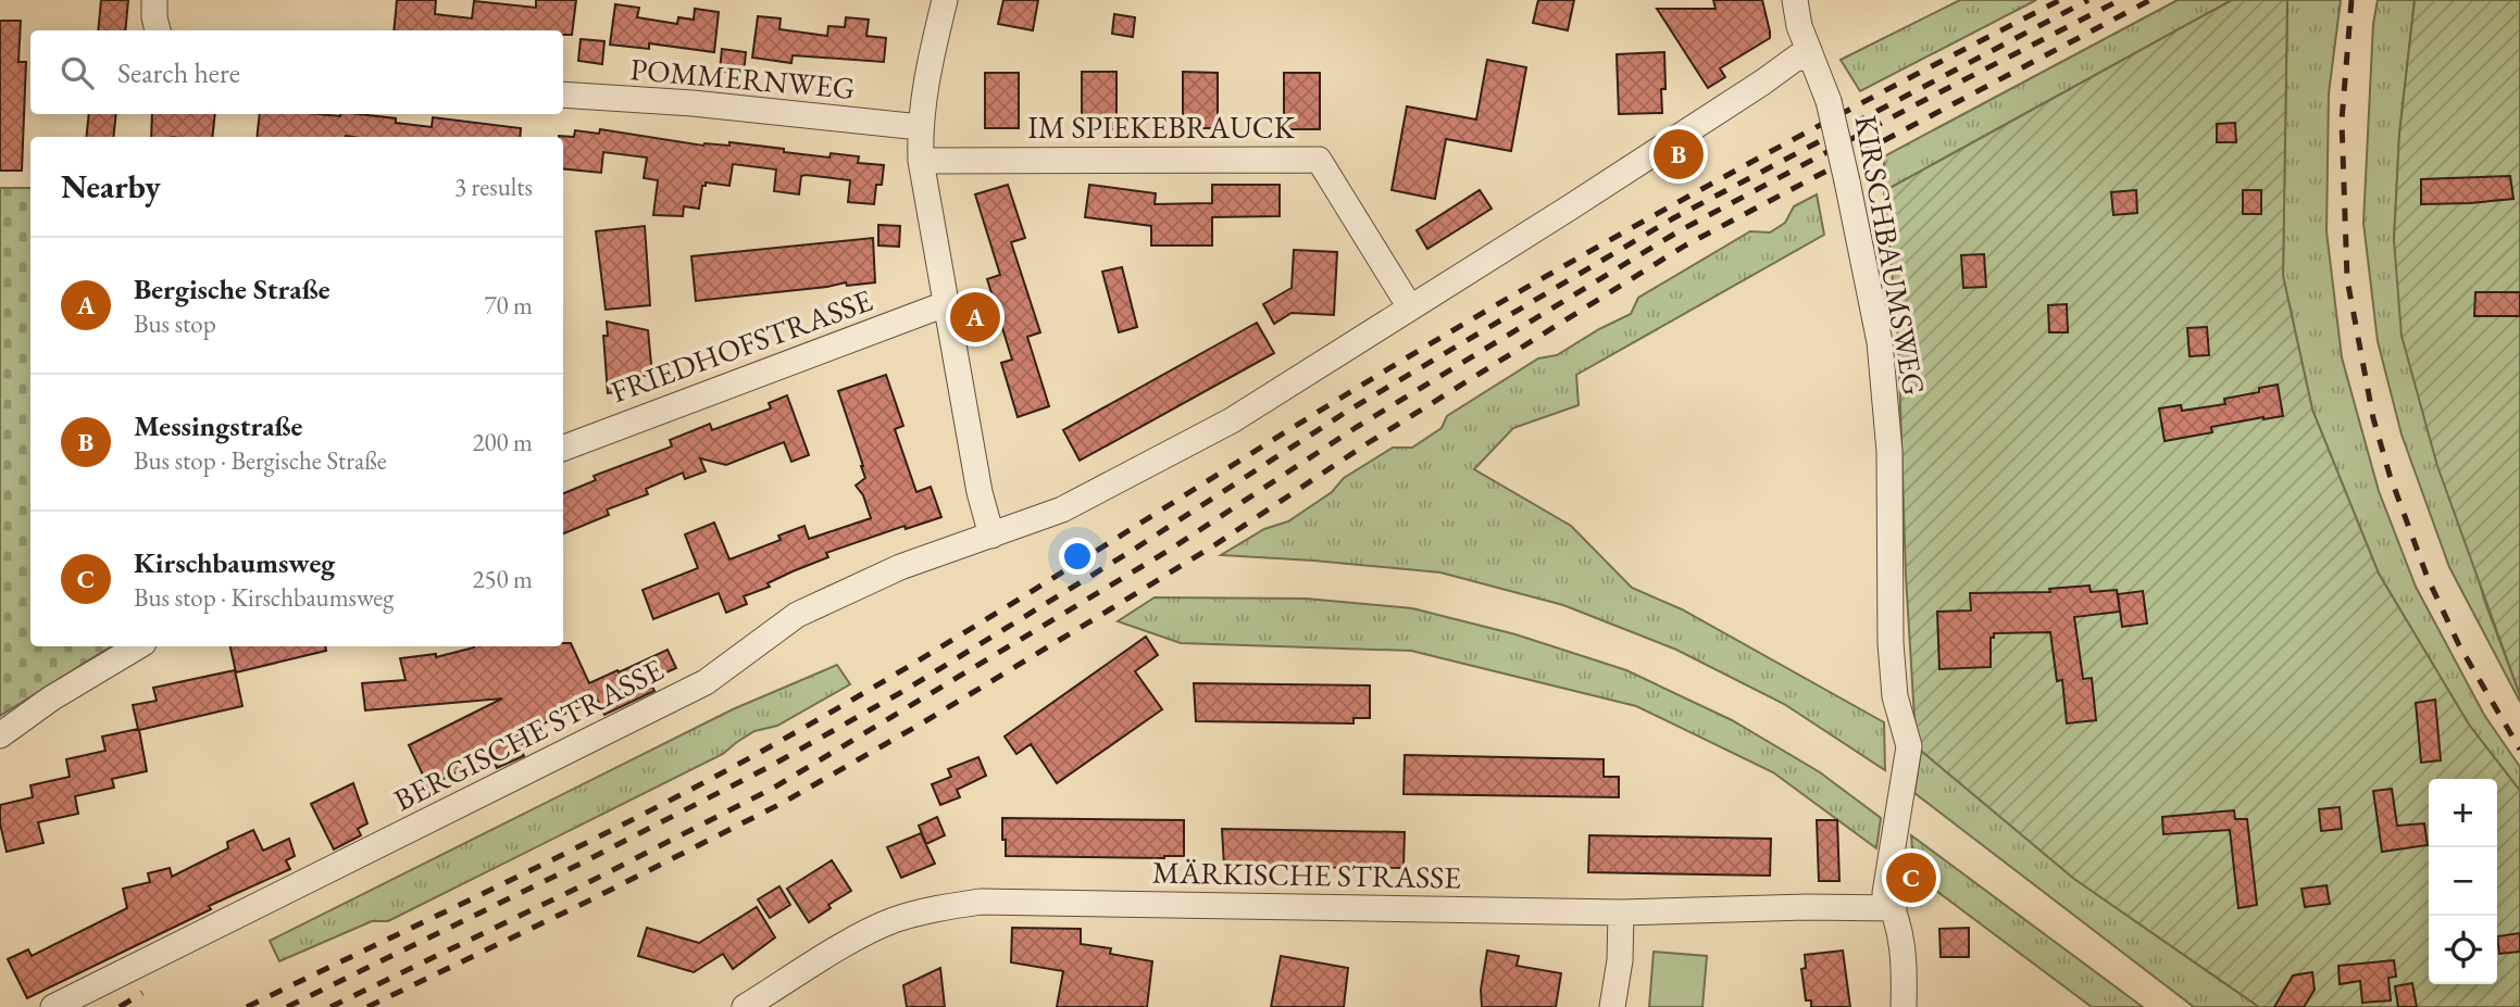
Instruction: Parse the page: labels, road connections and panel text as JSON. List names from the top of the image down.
{
  "streets": {
    "street": [
      "POMMERNWEG",
      "IM SPIEKEBRAUCK",
      "KIRSCHBAUMSWEG",
      "FRIEDHOFSTRASSE",
      "BERGISCHE STRASSE",
      "MÄRKISCHE STRASSE"
    ]
  },
  "crossings": [
    ["IM SPIEKEBRAUCK", "BERGISCHE STRASSE"],
    ["KIRSCHBAUMSWEG", "BERGISCHE STRASSE"],
    ["KIRSCHBAUMSWEG", "MÄRKISCHE STRASSE"]
  ],
  "page": {
    "search": "Search here",
    "pins": ["B", "A", "C"],
    "heading": ["Nearby", "3 results"],
    "list": [
      {
        "mark": "A",
        "name": "Bergische Straße",
        "note": "Bus stop",
        "value": "70 m"
      },
      {
        "mark": "B",
        "name": "Messingstraße",
        "note": "Bus stop · Bergische Straße",
        "value": "200 m"
      },
      {
        "mark": "C",
        "name": "Kirschbaumsweg",
        "note": "Bus stop · Kirschbaumsweg",
        "value": "250 m"
      }
    ],
    "map_buttons": ["+", "−"]
  }
}
